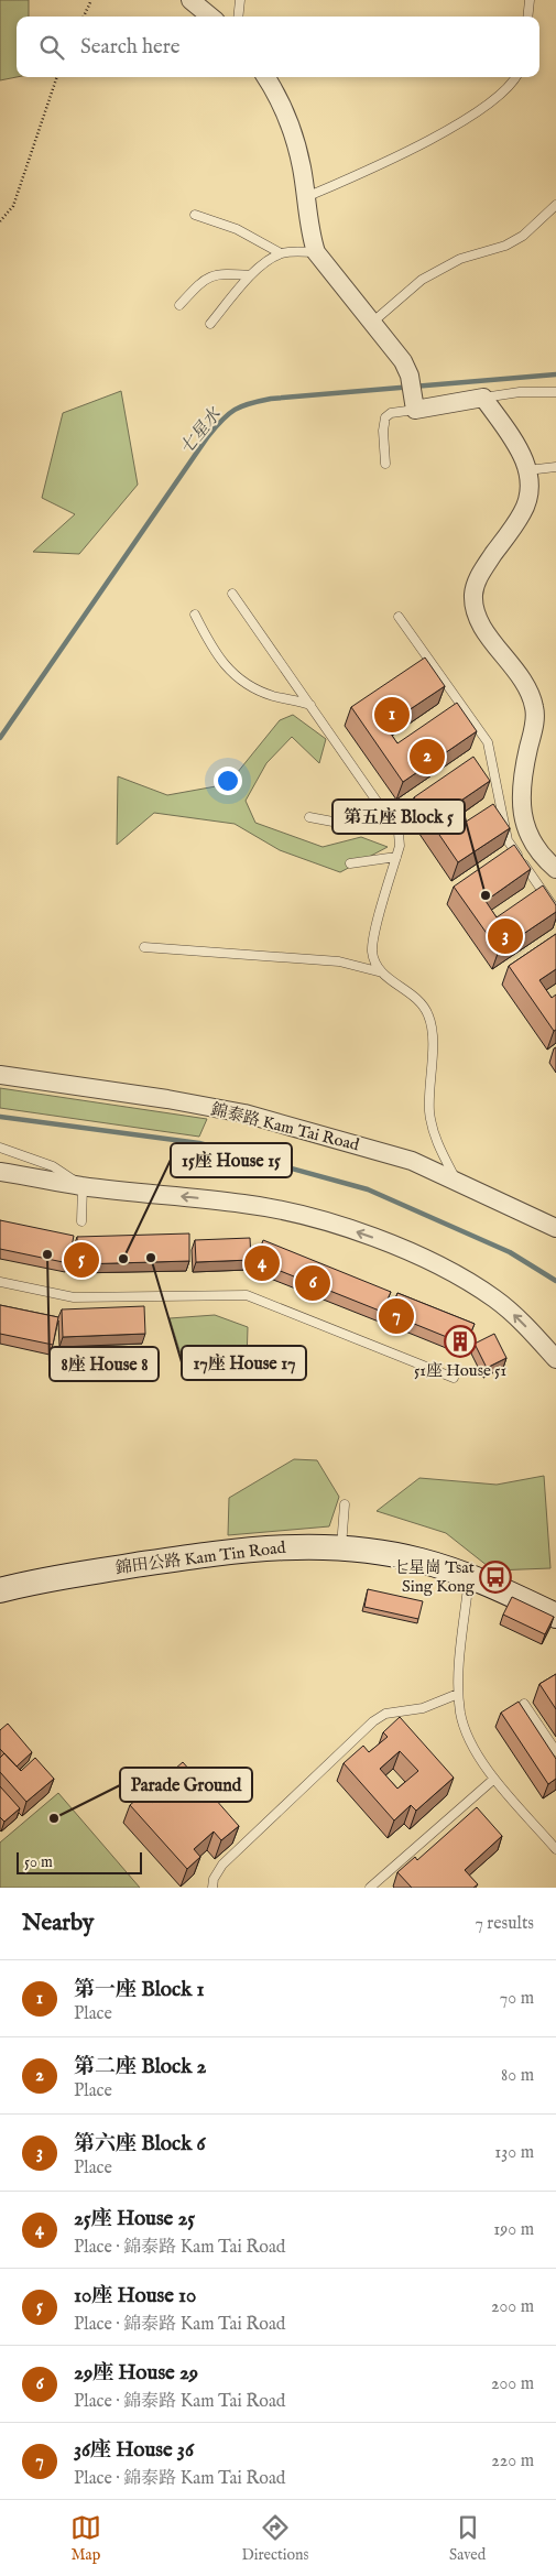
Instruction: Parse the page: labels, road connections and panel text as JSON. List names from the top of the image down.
{
  "streets": {
    "main road": ["錦田公路 Kam Tin Road"],
    "street": ["錦泰路 Kam Tai Road"]
  },
  "water": ["七星水"],
  "places": {
    "other": [
      "第五座 Block 5",
      "8座 House 8",
      "17座 House 17",
      "15座 House 15",
      "Parade Ground"
    ],
    "building": ["51座 House 51"],
    "bus stop": ["七星崗 Tsat Sing Kong"]
  },
  "scale_bar": "50 m",
  "page": {
    "search": "Search here",
    "pins": [
      "1",
      "2",
      "3",
      "5",
      "4",
      "6",
      "7"
    ],
    "scale": "50 m",
    "heading": ["Nearby", "7 results"],
    "list": [
      {
        "mark": "1",
        "name": "第一座 Block 1",
        "note": "Place",
        "value": "70 m"
      },
      {
        "mark": "2",
        "name": "第二座 Block 2",
        "note": "Place",
        "value": "80 m"
      },
      {
        "mark": "3",
        "name": "第六座 Block 6",
        "note": "Place",
        "value": "130 m"
      },
      {
        "mark": "4",
        "name": "25座 House 25",
        "note": "Place · 錦泰路 Kam Tai Road",
        "value": "190 m"
      },
      {
        "mark": "5",
        "name": "10座 House 10",
        "note": "Place · 錦泰路 Kam Tai Road",
        "value": "200 m"
      },
      {
        "mark": "6",
        "name": "29座 House 29",
        "note": "Place · 錦泰路 Kam Tai Road",
        "value": "200 m"
      },
      {
        "mark": "7",
        "name": "36座 House 36",
        "note": "Place · 錦泰路 Kam Tai Road",
        "value": "220 m"
      }
    ],
    "nav": ["Map", "Directions", "Saved"]
  }
}
